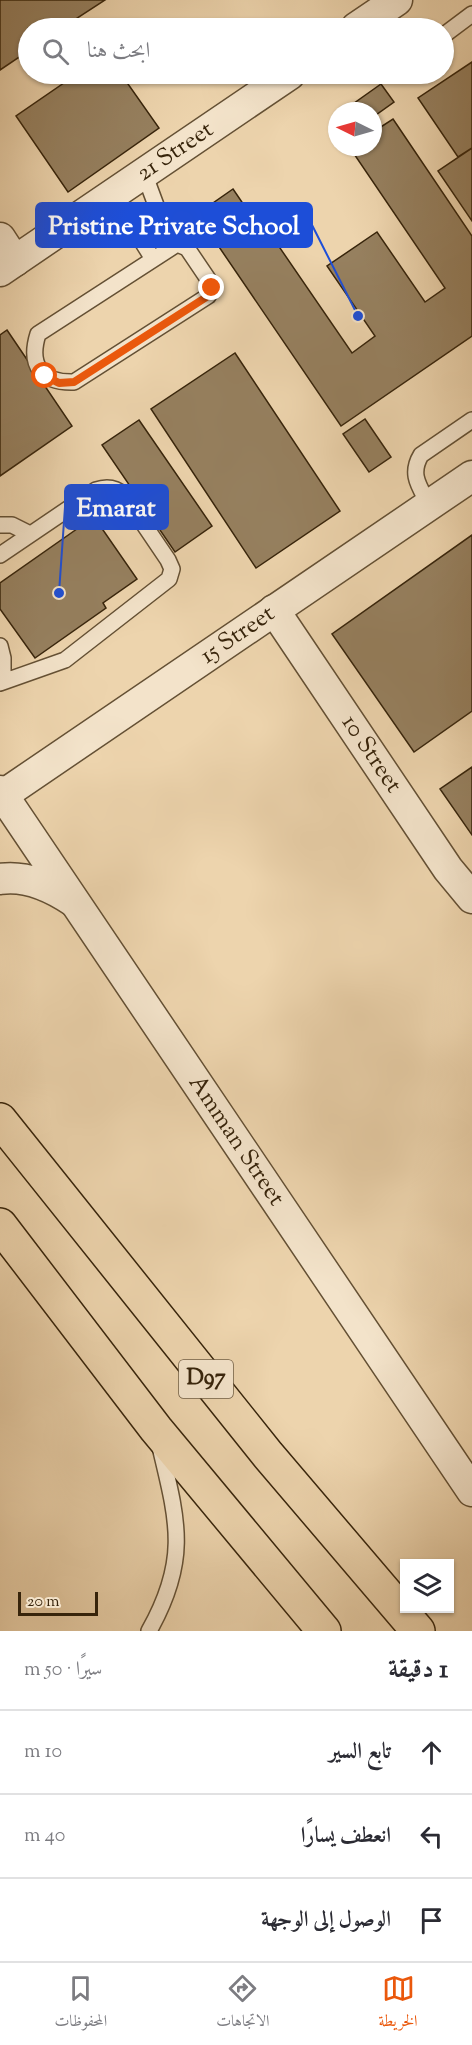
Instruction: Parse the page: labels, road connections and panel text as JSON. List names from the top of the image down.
{
  "streets": {
    "main road": ["D97"],
    "street": [
      "21 Street",
      "15 Street",
      "10 Street",
      "Amman Street"
    ]
  },
  "crossings": [
    ["15 Street", "10 Street"],
    ["15 Street", "Amman Street"]
  ],
  "places": ["Pristine Private School", "Emarat"],
  "scale_bar": "20 m",
  "north": "left",
  "page": {
    "search": "ابحث هنا",
    "scale": "20 m",
    "heading": ["1 دقيقة", "سيرًا · 50 m"],
    "list": [
      ["تابع السير", "10 m"],
      ["انعطف يسارًا", "40 m"],
      "الوصول إلى الوجهة"
    ],
    "nav": ["الخريطة", "الاتجاهات", "المحفوظات"]
  }
}
